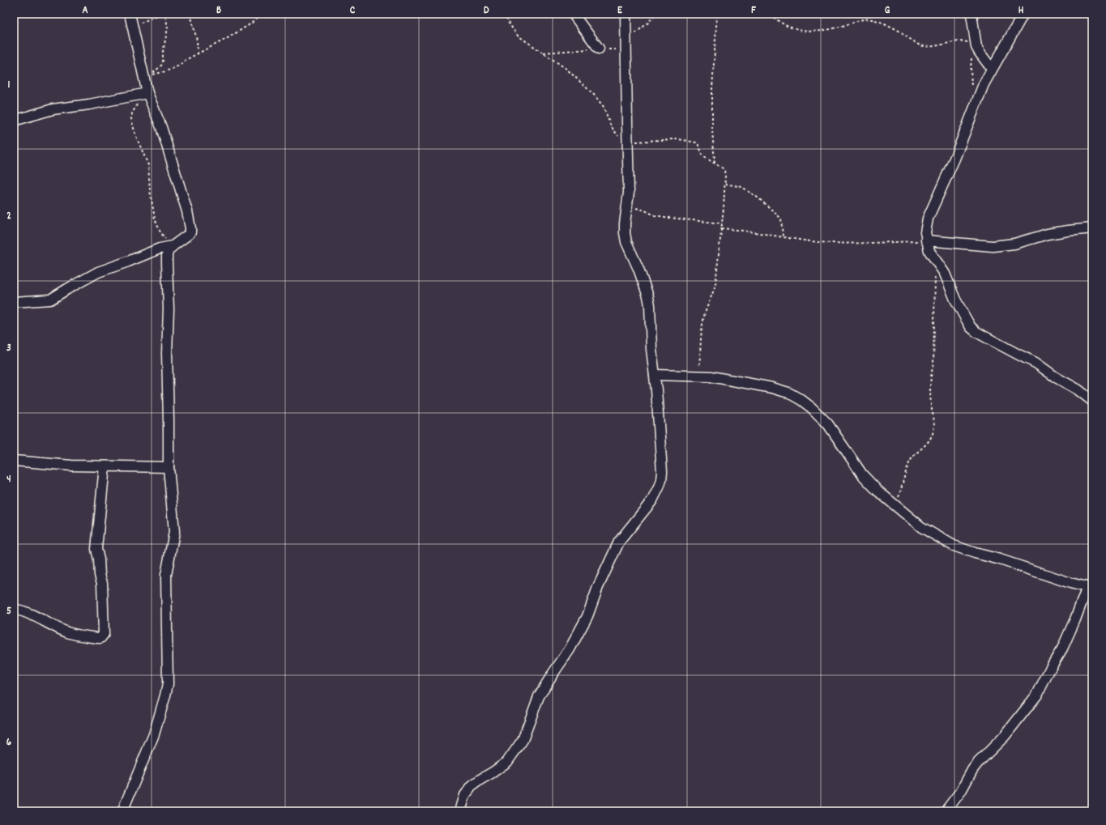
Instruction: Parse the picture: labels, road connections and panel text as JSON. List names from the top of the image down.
{
  "grid": {
    "columns": [
      "A",
      "B",
      "C",
      "D",
      "E",
      "F",
      "G",
      "H"
    ],
    "rows": [
      "1",
      "2",
      "3",
      "4",
      "5",
      "6"
    ]
  }
}
